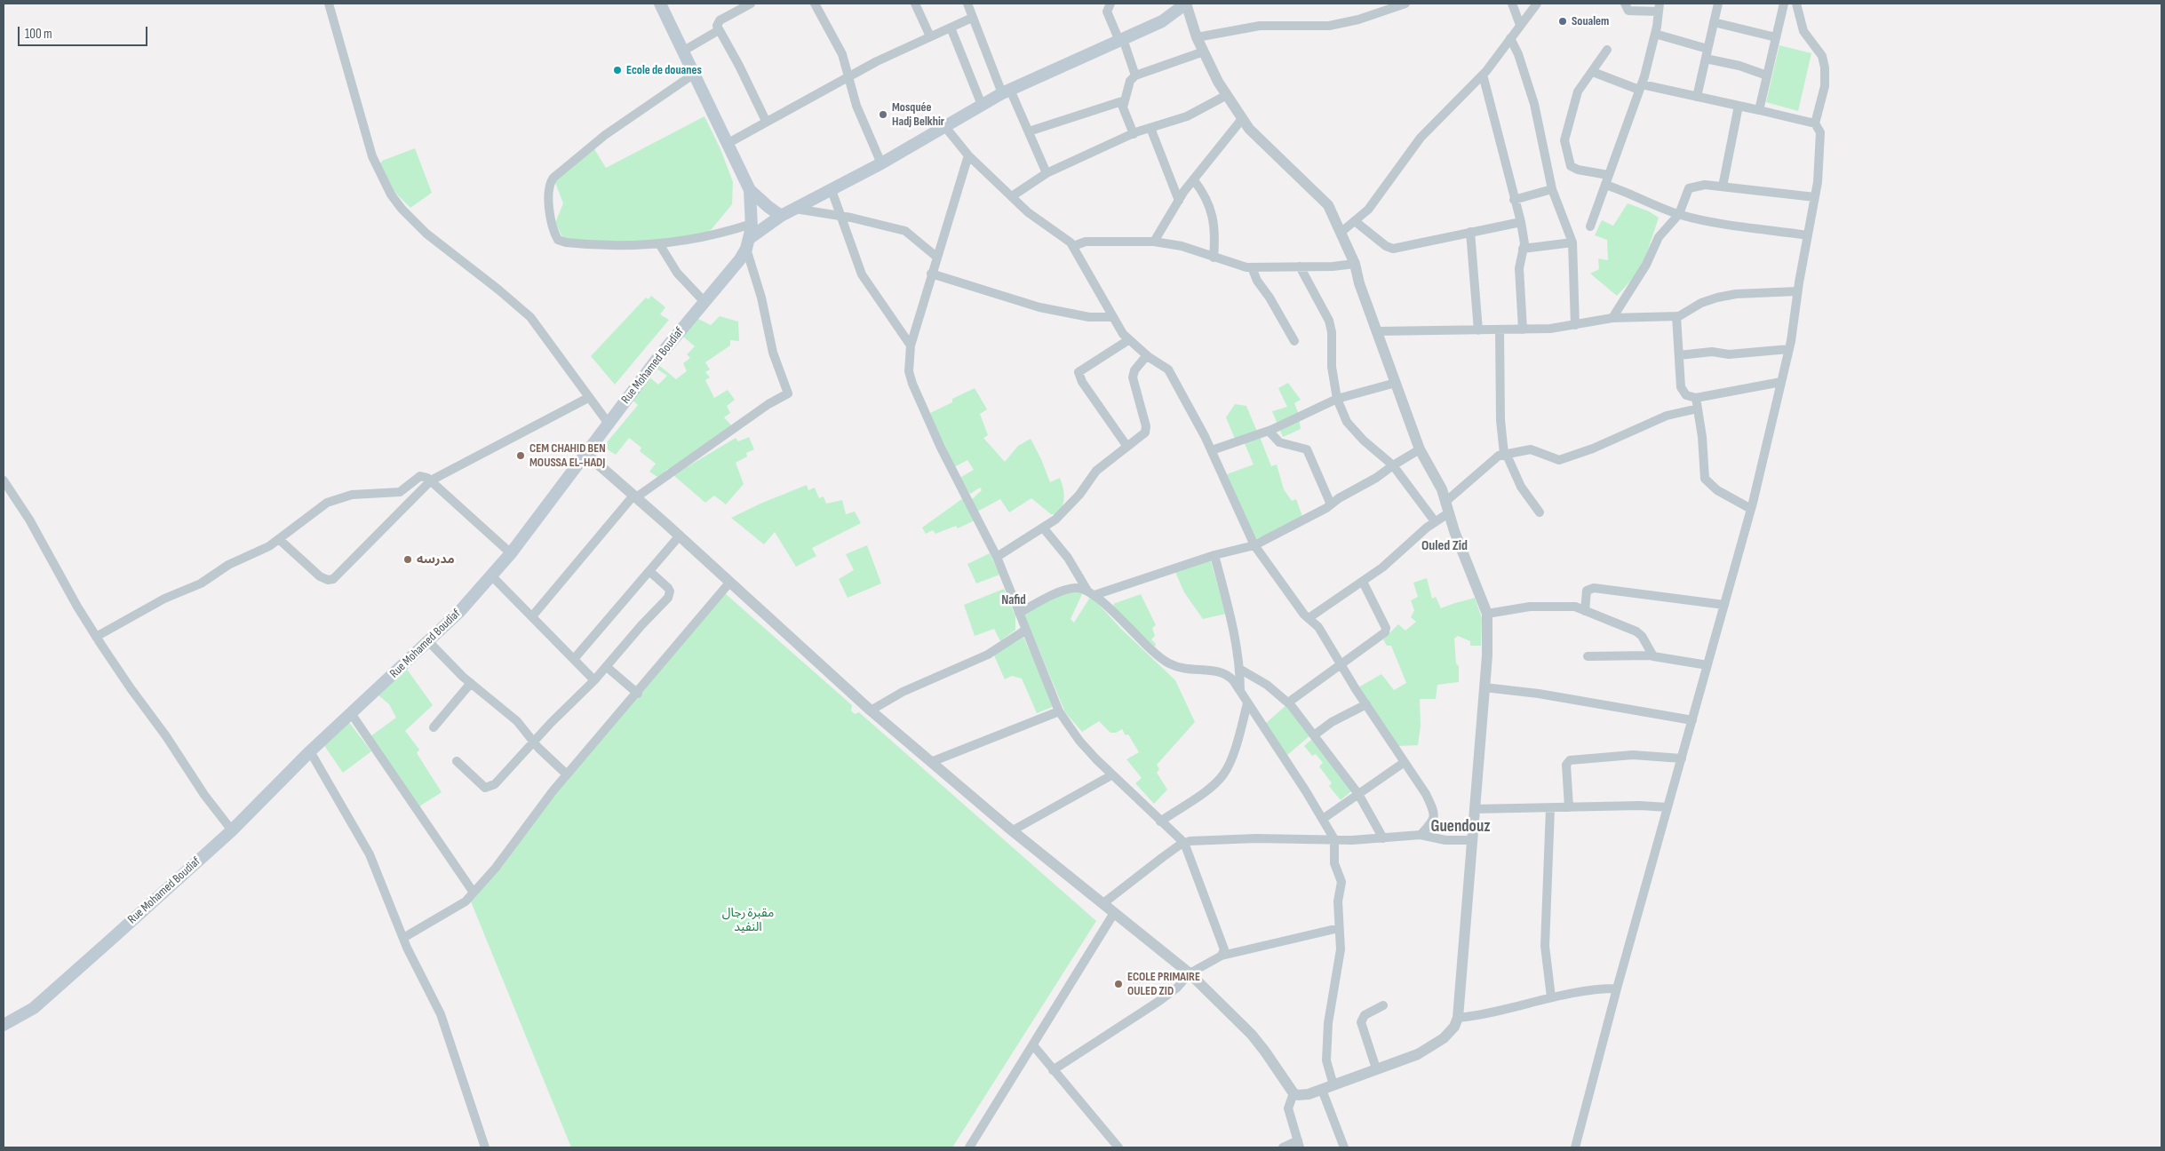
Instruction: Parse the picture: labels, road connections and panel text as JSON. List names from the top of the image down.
{
  "streets": {
    "main road": ["Rue Mohamed Boudiaf"]
  },
  "districts": ["Ouled Zid", "Nafid", "Guendouz"],
  "parks": ["مقبرة رجال النفيد"],
  "places": [
    "Soualem",
    "Ecole de douanes",
    "Mosquée Hadj Belkhir",
    "CEM CHAHID BEN MOUSSA EL-HADJ",
    "مدرسه",
    "ECOLE PRIMAIRE OULED ZID"
  ],
  "scale_bar": "100 m"
}
